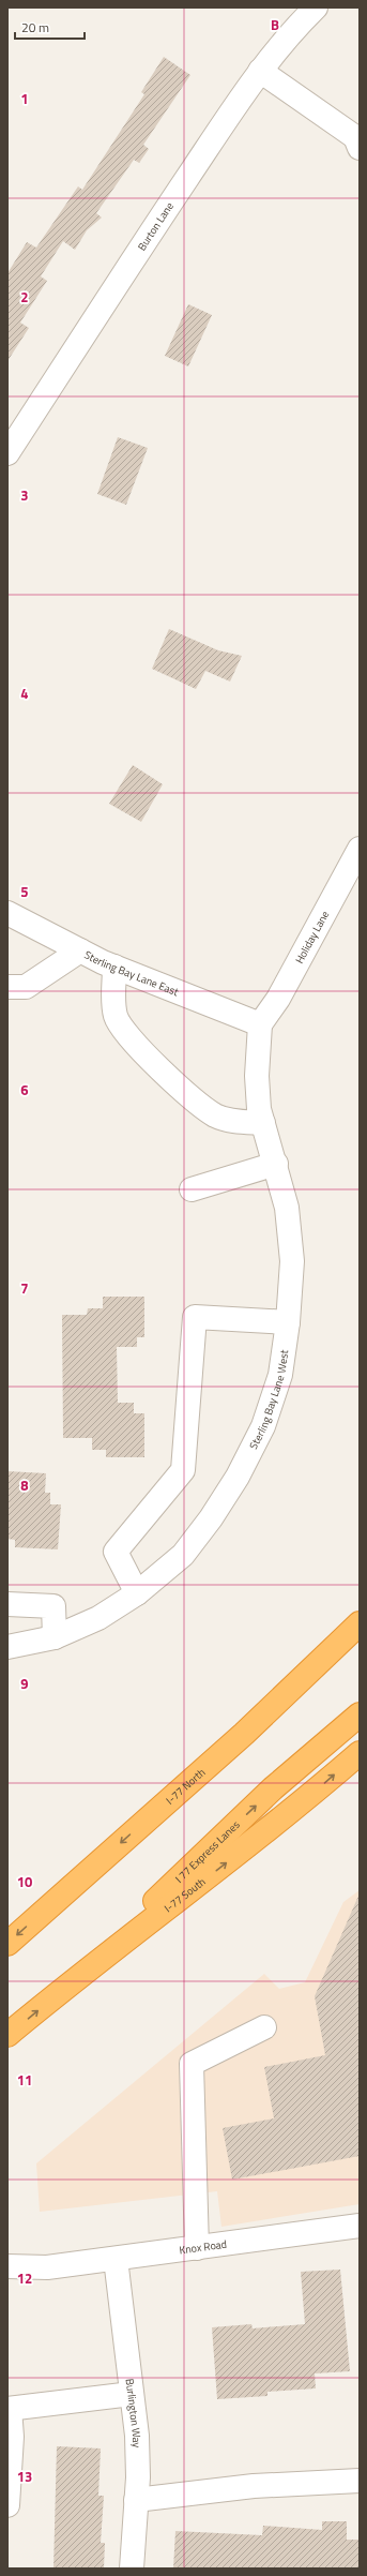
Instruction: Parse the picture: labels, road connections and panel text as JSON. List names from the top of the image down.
{
  "streets": {
    "highway": ["I-77 North", "I 77 Express Lanes", "I-77 South"],
    "street": [
      "Burton Lane",
      "Holiday Lane",
      "Sterling Bay Lane East",
      "Sterling Bay Lane West",
      "Knox Road",
      "Burlington Way"
    ]
  },
  "crossings": [
    ["Holiday Lane", "Sterling Bay Lane East"],
    ["Holiday Lane", "Sterling Bay Lane West"],
    ["Sterling Bay Lane East", "Sterling Bay Lane West"],
    ["I 77 Express Lanes", "I-77 South"],
    ["Knox Road", "Burlington Way"]
  ],
  "one_way": ["I-77 North", "I 77 Express Lanes", "I-77 South"],
  "scale_bar": "20 m",
  "grid": {
    "columns": ["B"],
    "rows": [
      "1",
      "2",
      "3",
      "4",
      "5",
      "6",
      "7",
      "8",
      "9",
      "10",
      "11",
      "12",
      "13"
    ]
  }
}
